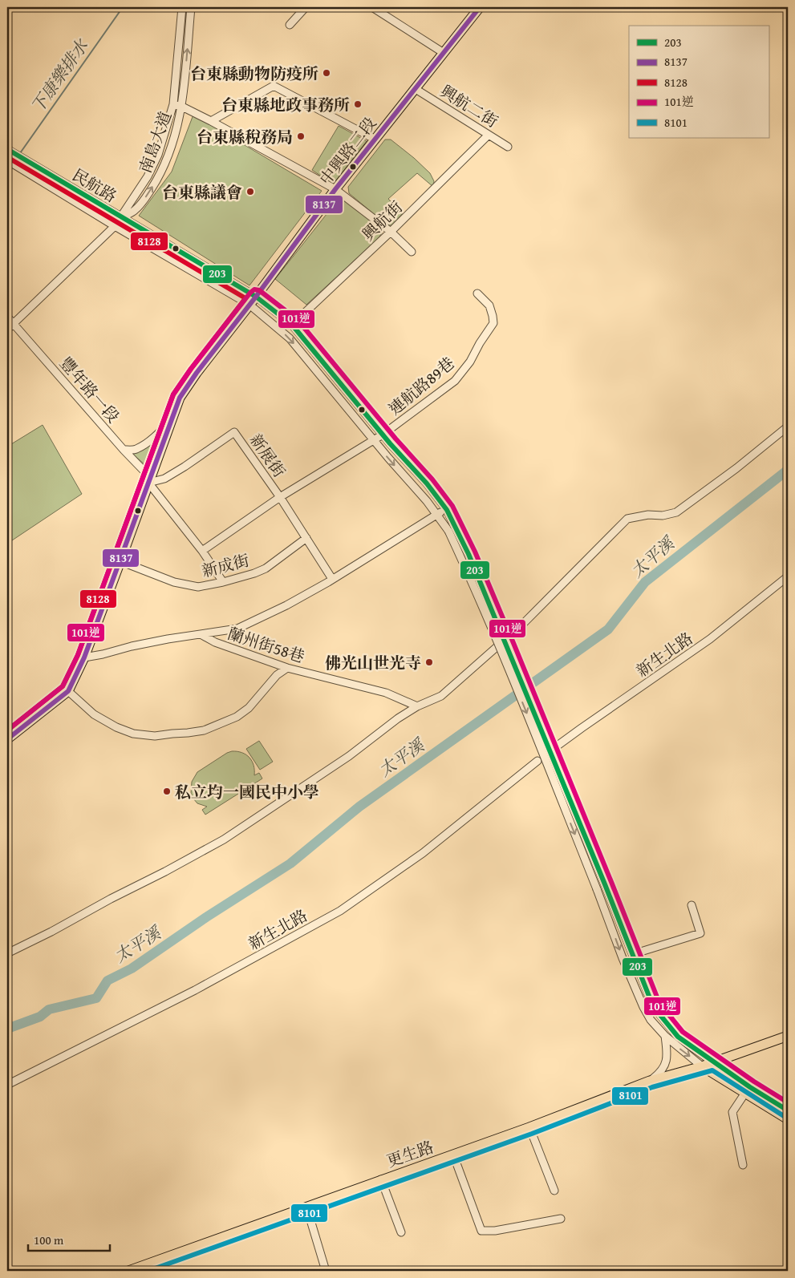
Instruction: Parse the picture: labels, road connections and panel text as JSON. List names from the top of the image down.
{
  "streets": {
    "main road": ["中興路二段", "更生路"],
    "street": [
      "興航二街",
      "南島大道",
      "民航路",
      "興航街",
      "連航路89巷",
      "豐年路一段",
      "新展街",
      "新成街",
      "蘭州街58巷",
      "新生北路"
    ]
  },
  "crossings": [
    ["興航二街", "中興路二段"],
    ["興航二街", "興航街"],
    ["南島大道", "民航路"],
    ["中興路二段", "民航路"],
    ["中興路二段", "豐年路一段"],
    ["中興路二段", "新展街"],
    ["中興路二段", "新成街"],
    ["民航路", "興航街"],
    ["民航路", "連航路89巷"],
    ["民航路", "更生路"],
    ["連航路89巷", "豐年路一段"],
    ["連航路89巷", "新展街"],
    ["豐年路一段", "新展街"],
    ["豐年路一段", "新成街"],
    ["新展街", "新成街"]
  ],
  "water": ["下康樂排水", "太平溪"],
  "places": [
    "台東縣動物防疫所",
    "台東縣地政事務所",
    "台東縣稅務局",
    "台東縣議會",
    "佛光山世光寺",
    "私立均一國民中小學"
  ],
  "lines": [
    "transit line 8137",
    "transit line 203",
    "transit line 8128",
    "transit line 101逆",
    "transit line 8101"
  ],
  "legend": [
    "203",
    "8137",
    "8128",
    "101逆",
    "8101"
  ],
  "scale_bar": "100 m"
}
